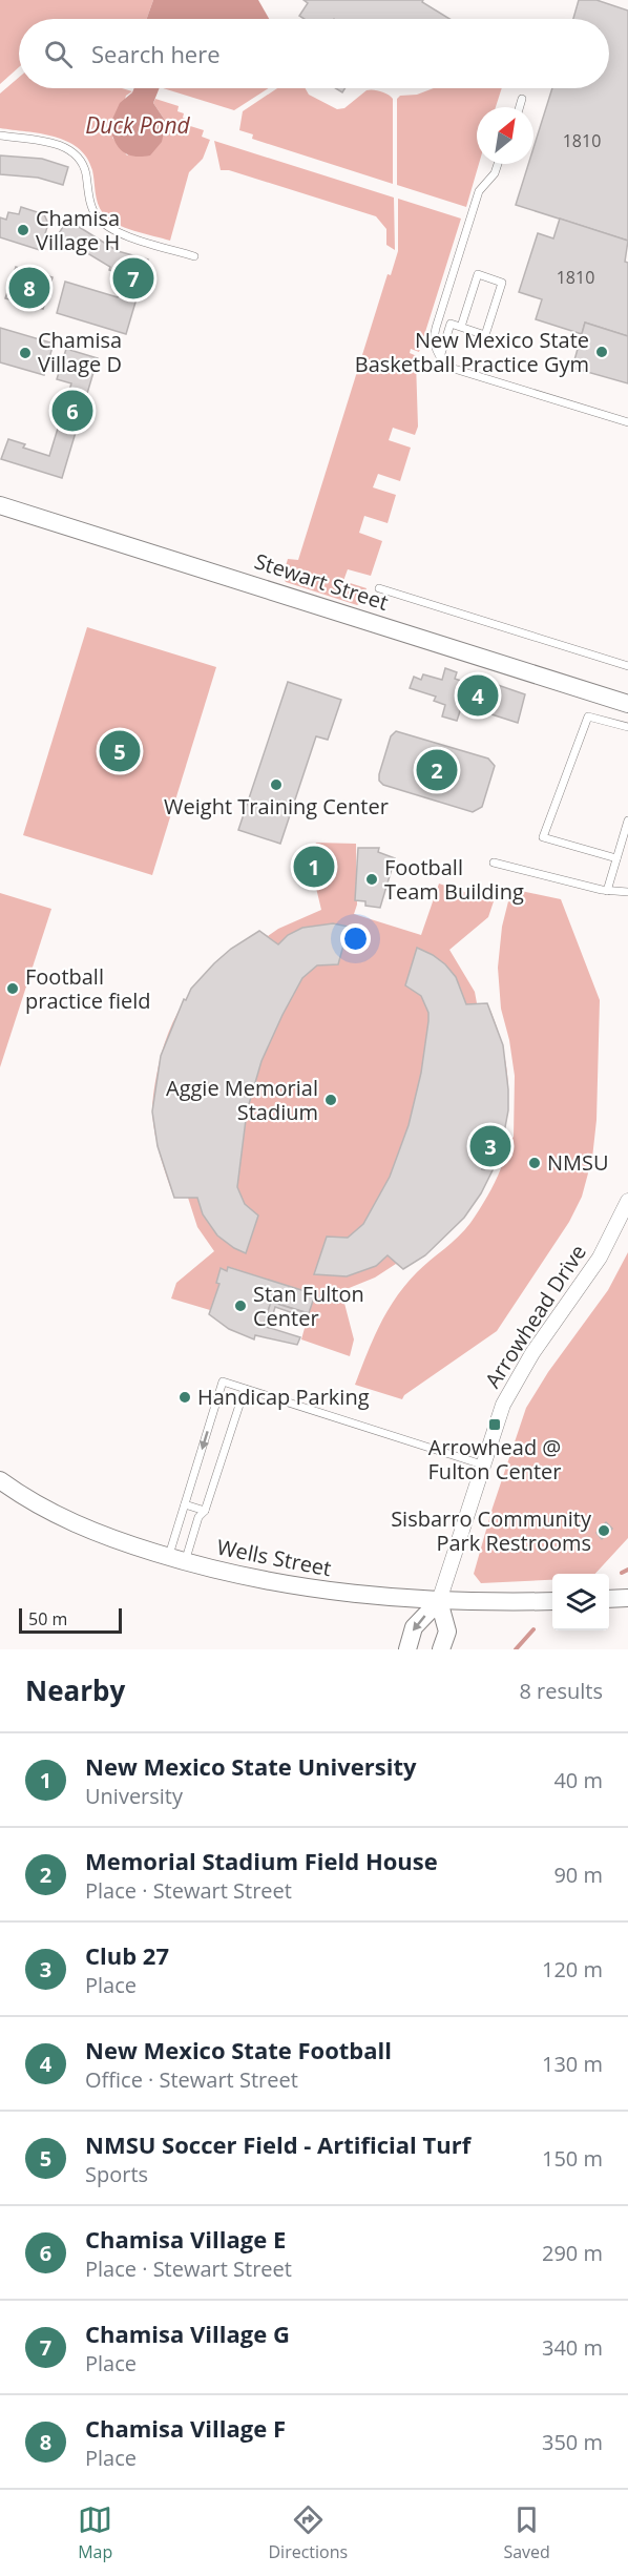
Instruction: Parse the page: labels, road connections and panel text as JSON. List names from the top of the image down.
{
  "streets": {
    "street": ["Stewart Street", "Arrowhead Drive", "Wells Street"]
  },
  "crossings": [
    ["Arrowhead Drive", "Wells Street"]
  ],
  "water": ["Duck Pond"],
  "places": {
    "other": [
      "Chamisa Village H",
      "New Mexico State Basketball Practice Gym",
      "Chamisa Village D",
      "Weight Training Center",
      "Football Team Building",
      "Football practice field",
      "Aggie Memorial Stadium",
      "NMSU",
      "Stan Fulton Center",
      "Handicap Parking",
      "Sisbarro Community Park Restrooms"
    ],
    "transit": ["Arrowhead @ Fulton Center"]
  },
  "house_numbers": ["1810", "1810"],
  "scale_bar": "50 m",
  "north": "top right",
  "page": {
    "search": "Search here",
    "pins": [
      "7",
      "8",
      "6",
      "4",
      "5",
      "2",
      "1",
      "3"
    ],
    "scale": "50 m",
    "heading": ["Nearby", "8 results"],
    "list": [
      {
        "mark": "1",
        "name": "New Mexico State University",
        "note": "University",
        "value": "40 m"
      },
      {
        "mark": "2",
        "name": "Memorial Stadium Field House",
        "note": "Place · Stewart Street",
        "value": "90 m"
      },
      {
        "mark": "3",
        "name": "Club 27",
        "note": "Place",
        "value": "120 m"
      },
      {
        "mark": "4",
        "name": "New Mexico State Football",
        "note": "Office · Stewart Street",
        "value": "130 m"
      },
      {
        "mark": "5",
        "name": "NMSU Soccer Field - Artificial Turf",
        "note": "Sports",
        "value": "150 m"
      },
      {
        "mark": "6",
        "name": "Chamisa Village E",
        "note": "Place · Stewart Street",
        "value": "290 m"
      },
      {
        "mark": "7",
        "name": "Chamisa Village G",
        "note": "Place",
        "value": "340 m"
      },
      {
        "mark": "8",
        "name": "Chamisa Village F",
        "note": "Place",
        "value": "350 m"
      }
    ],
    "nav": ["Map", "Directions", "Saved"]
  }
}
